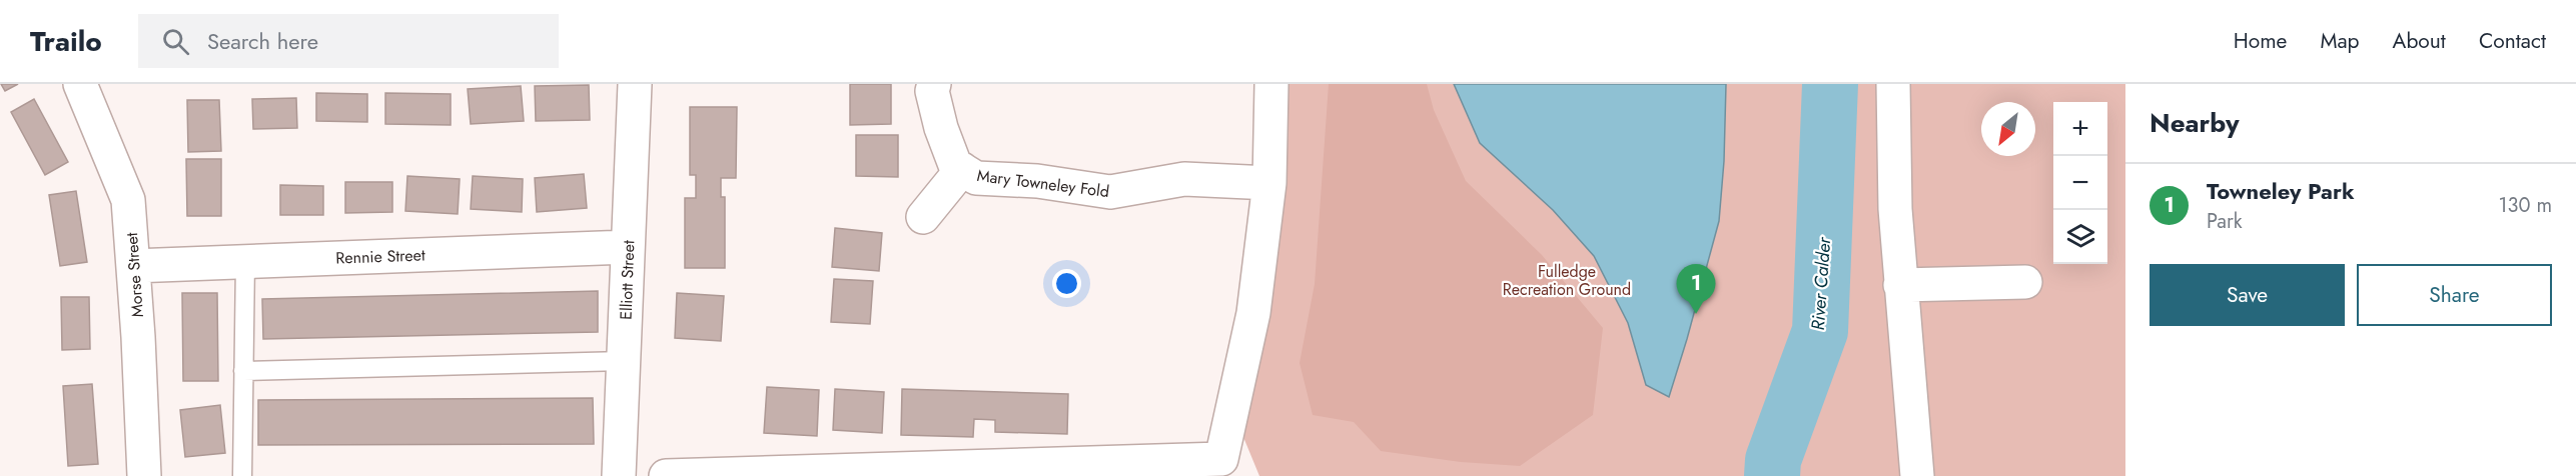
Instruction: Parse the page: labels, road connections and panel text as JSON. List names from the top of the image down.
{
  "streets": {
    "street": [
      "Mary Towneley Fold",
      "Rennie Street",
      "Morse Street",
      "Elliott Street"
    ]
  },
  "crossings": [
    ["Rennie Street", "Morse Street"],
    ["Rennie Street", "Elliott Street"]
  ],
  "water": ["River Calder"],
  "parks": ["Fulledge Recreation Ground"],
  "north": "bottom left",
  "page": {
    "header": "Trailo",
    "search": "Search here",
    "nav": [
      "Home",
      "Map",
      "About",
      "Contact"
    ],
    "heading": "Nearby",
    "map_buttons": ["+", "−"],
    "list": [
      {
        "mark": "1",
        "name": "Towneley Park",
        "note": "Park",
        "value": "130 m"
      }
    ],
    "buttons": ["Save", "Share"],
    "pins": "1"
  }
}
